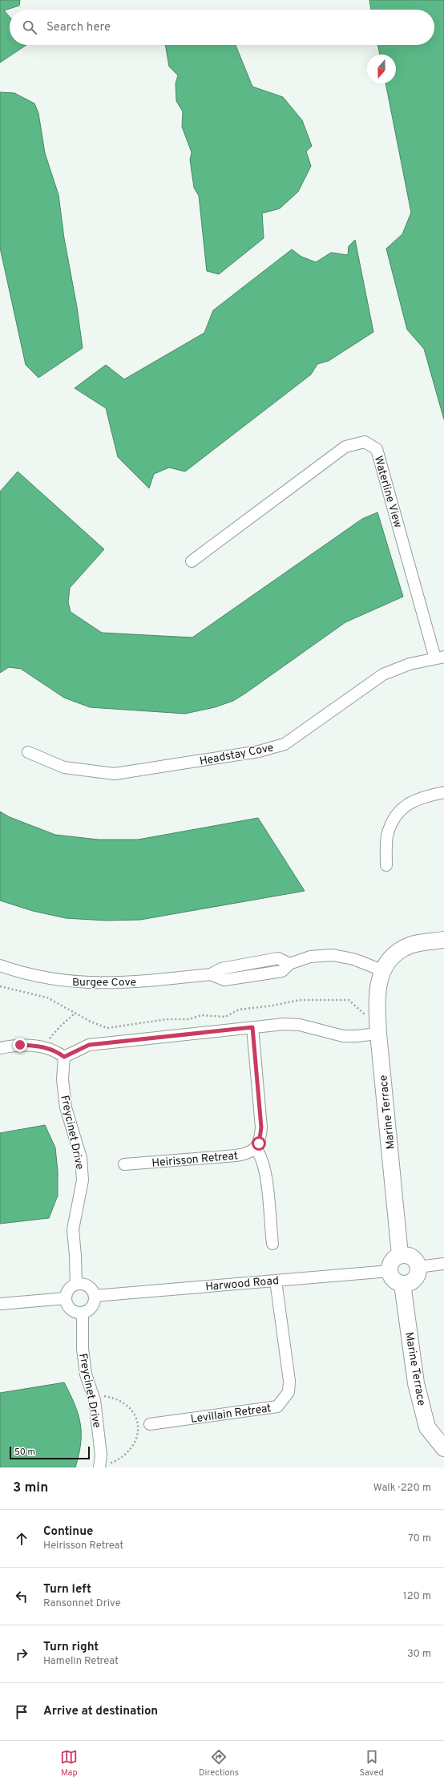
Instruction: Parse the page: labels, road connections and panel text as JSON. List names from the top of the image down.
{
  "streets": {
    "street": [
      "Waterline View",
      "Headstay Cove",
      "Burgee Cove",
      "Marine Terrace",
      "Freycinet Drive",
      "Heirisson Retreat",
      "Harwood Road",
      "Levillain Retreat"
    ]
  },
  "crossings": [
    ["Waterline View", "Headstay Cove"],
    ["Burgee Cove", "Marine Terrace"],
    ["Marine Terrace", "Harwood Road"],
    ["Freycinet Drive", "Harwood Road"],
    ["Harwood Road", "Levillain Retreat"]
  ],
  "scale_bar": "50 m",
  "north": "bottom",
  "page": {
    "search": "Search here",
    "scale": "50 m",
    "heading": ["3 min", "Walk · 220 m"],
    "list": [
      ["Continue", "Heirisson Retreat", "70 m"],
      ["Turn left", "Ransonnet Drive", "120 m"],
      ["Turn right", "Hamelin Retreat", "30 m"],
      "Arrive at destination"
    ],
    "nav": ["Map", "Directions", "Saved"]
  }
}
